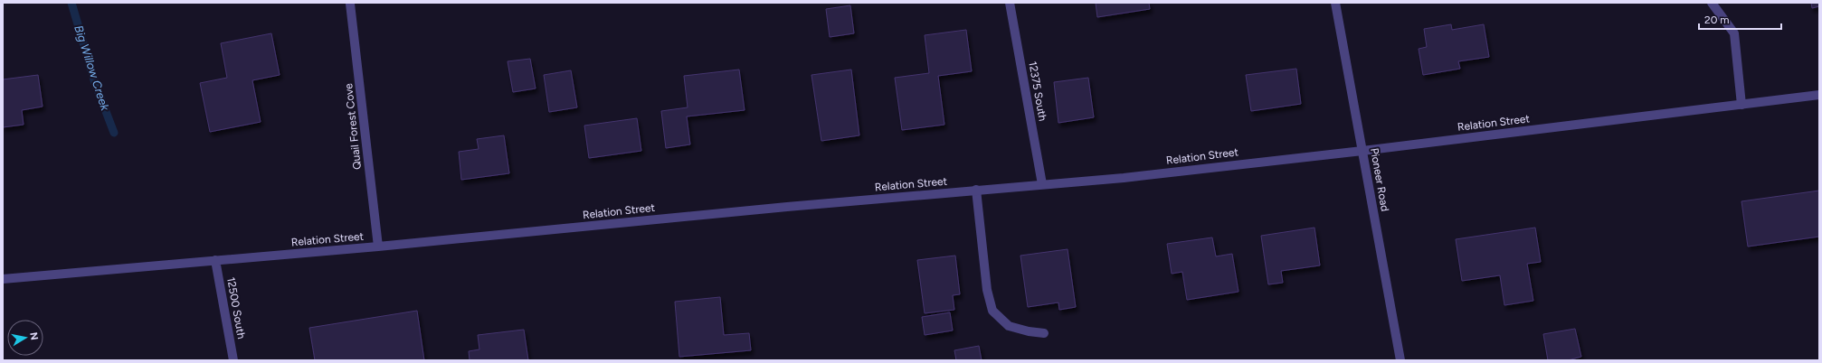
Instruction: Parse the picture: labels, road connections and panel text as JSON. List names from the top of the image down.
{
  "streets": {
    "street": [
      "12375 South",
      "Relation Street",
      "Quail Forest Cove",
      "Pioneer Road",
      "12500 South"
    ]
  },
  "crossings": [
    ["12375 South", "Relation Street"],
    ["Relation Street", "Quail Forest Cove"],
    ["Relation Street", "Pioneer Road"],
    ["Relation Street", "12500 South"]
  ],
  "water": ["Big Willow Creek"],
  "scale_bar": "20 m",
  "north": "right"
}
